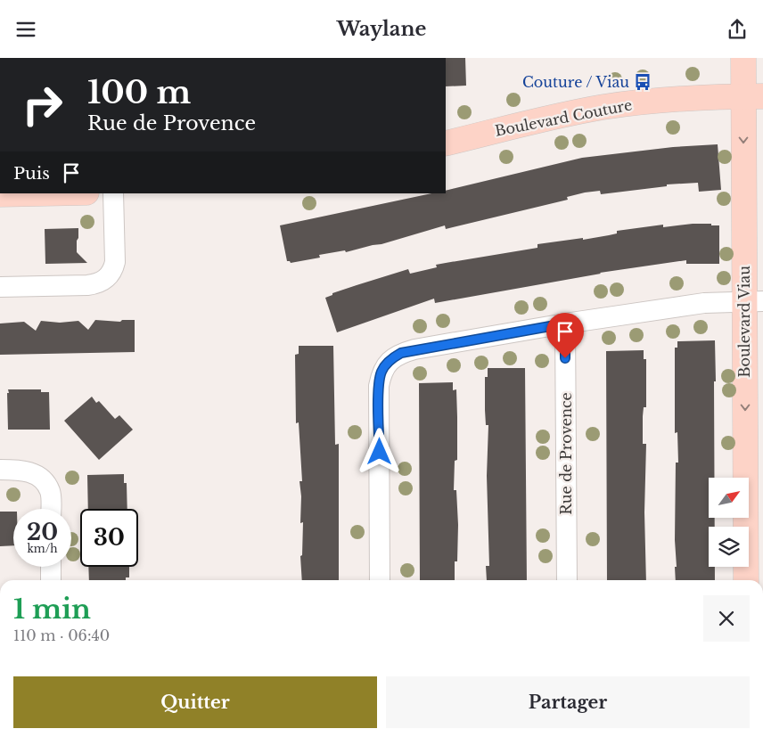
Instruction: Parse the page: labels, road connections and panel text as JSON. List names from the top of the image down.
{
  "streets": {
    "main road": ["Boulevard Couture", "Boulevard Viau"],
    "street": ["Rue de Provence"]
  },
  "crossings": [
    ["Boulevard Couture", "Boulevard Viau"]
  ],
  "one_way": ["Boulevard Viau"],
  "places": {
    "bus stop": ["Couture / Viau"]
  },
  "north": "top right",
  "page": {
    "header": "Waylane",
    "turn": ["100 m", "Rue de Provence"],
    "then": "Puis",
    "speed": "20 km/h",
    "limit": "30",
    "heading": ["1 min", "110 m · 06:40"],
    "buttons": ["Quitter", "Partager"]
  }
}
